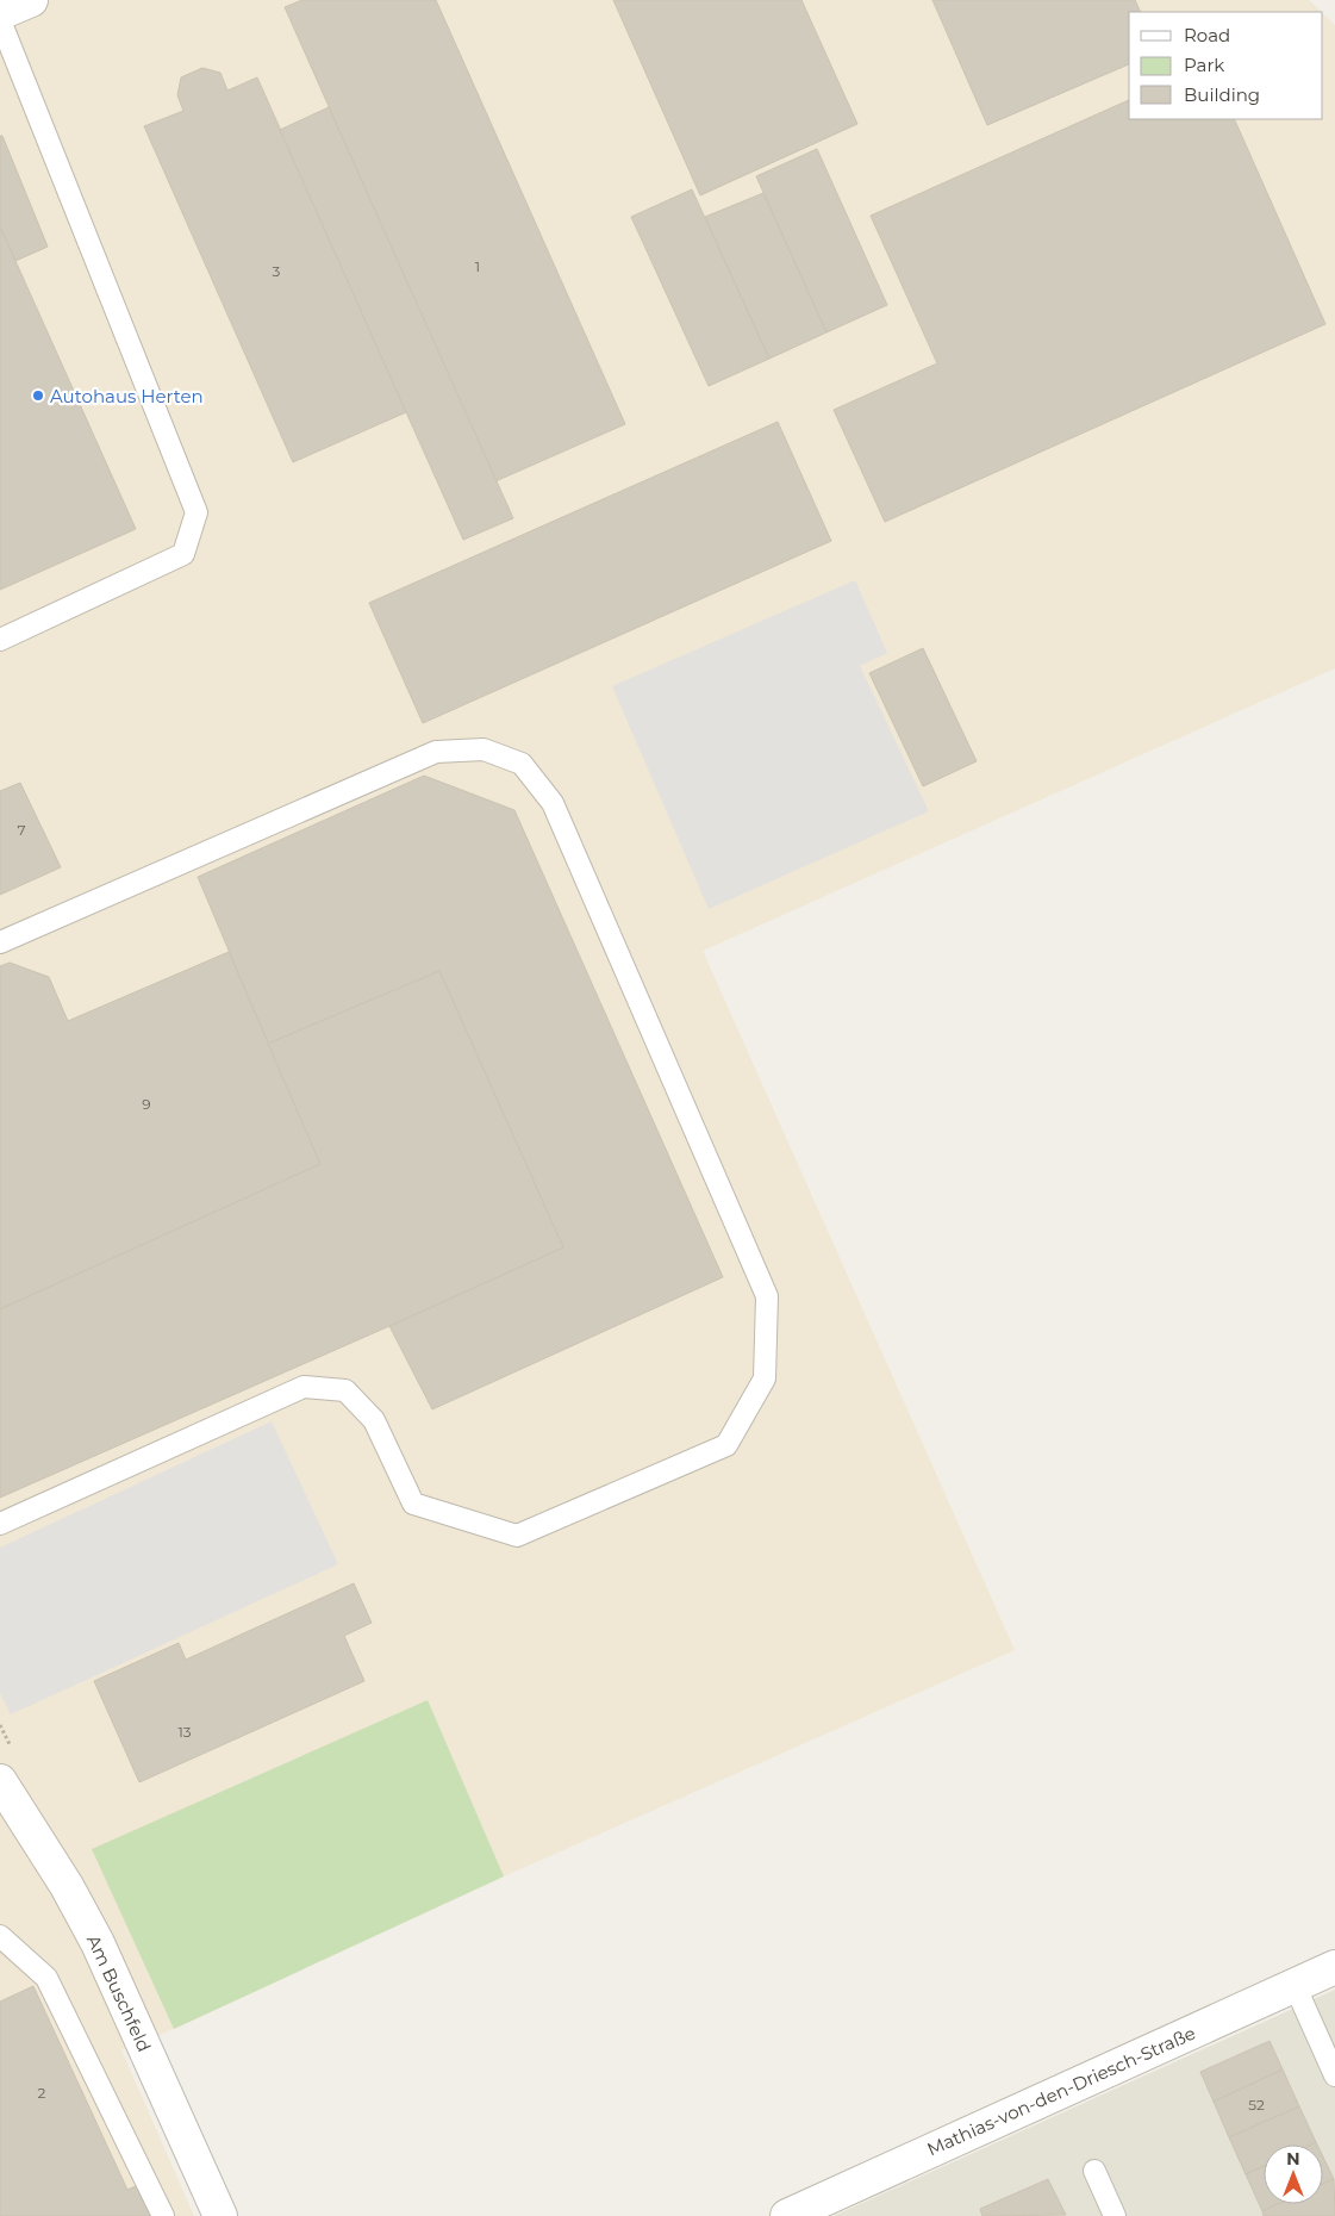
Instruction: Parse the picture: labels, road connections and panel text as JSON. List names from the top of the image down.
{
  "streets": {
    "street": ["Am Buschfeld", "Mathias-von-den-Driesch-Straße"]
  },
  "places": ["Autohaus Herten"],
  "house_numbers": [
    "1",
    "3",
    "7",
    "9",
    "13",
    "2",
    "52"
  ],
  "legend": ["Road", "Park", "Building"],
  "north": "top"
}
